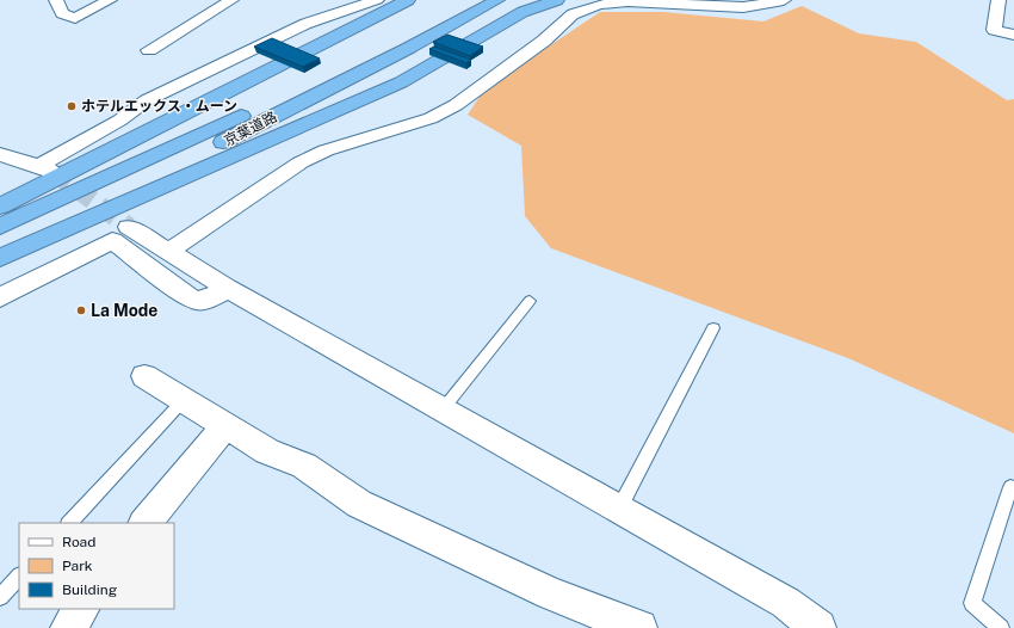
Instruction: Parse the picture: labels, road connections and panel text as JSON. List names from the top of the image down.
{
  "streets": {
    "highway": ["京葉道路"]
  },
  "places": ["ホテルエックス・ムーン", "La Mode"],
  "legend": ["Road", "Park", "Building"]
}
